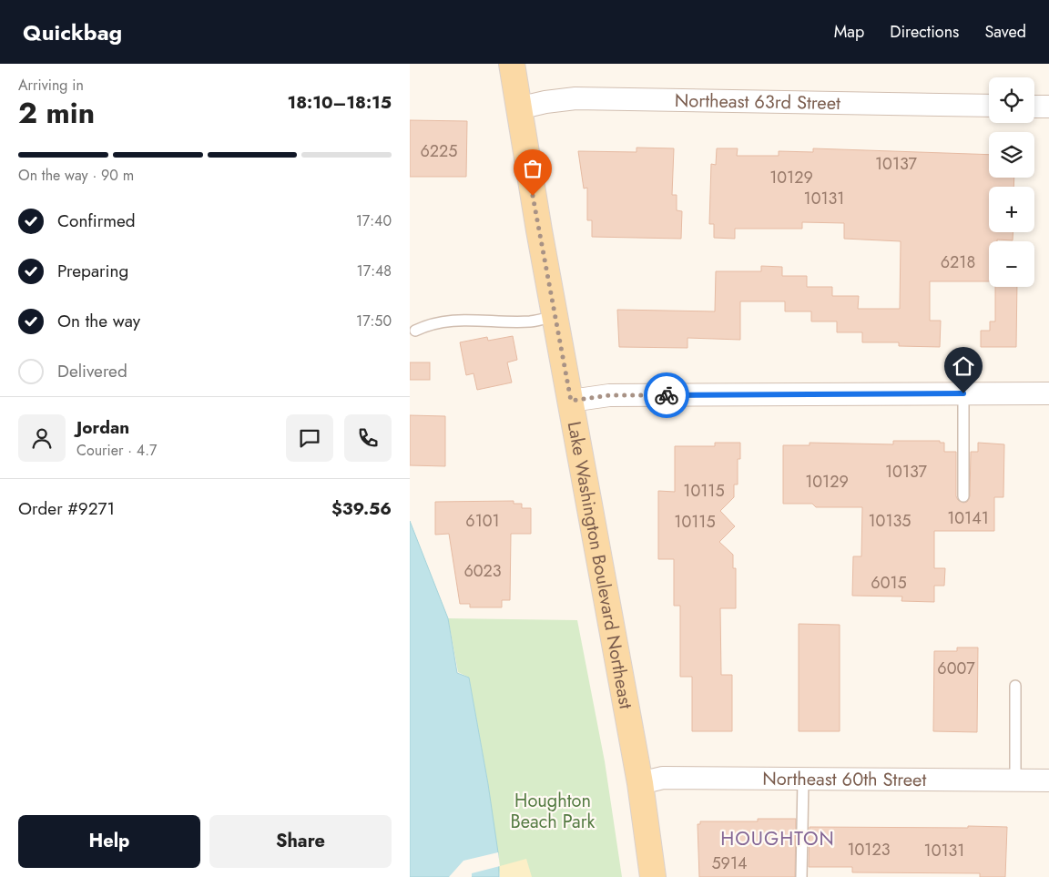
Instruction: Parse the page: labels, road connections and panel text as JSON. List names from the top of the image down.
{
  "streets": {
    "main road": ["Lake Washington Boulevard Northeast"],
    "street": ["Northeast 63rd Street", "Northeast 60th Street"]
  },
  "crossings": [
    ["Northeast 63rd Street", "Lake Washington Boulevard Northeast"],
    ["Lake Washington Boulevard Northeast", "Northeast 60th Street"]
  ],
  "districts": ["HOUGHTON"],
  "parks": ["Houghton Beach Park"],
  "house_numbers": [
    "6225",
    "10137",
    "10129",
    "10131",
    "6218",
    "10137",
    "10129",
    "10115",
    "10141",
    "6101",
    "10135",
    "10115",
    "6023",
    "6015",
    "6007",
    "10123",
    "10131",
    "5914"
  ],
  "page": {
    "header": "Quickbag",
    "nav": ["Map", "Directions", "Saved"],
    "heading": ["2 min", "Arriving in", "18:10–18:15"],
    "panel": [
      "Jordan",
      "Courier · 4.7",
      "Order #9271",
      "$39.56"
    ],
    "map_buttons": ["+", "−"],
    "bar": "On the way · 90 m",
    "list": [
      ["Confirmed", "17:40"],
      ["Preparing", "17:48"],
      ["On the way", "17:50"],
      "Delivered"
    ],
    "buttons": ["Help", "Share"]
  }
}
